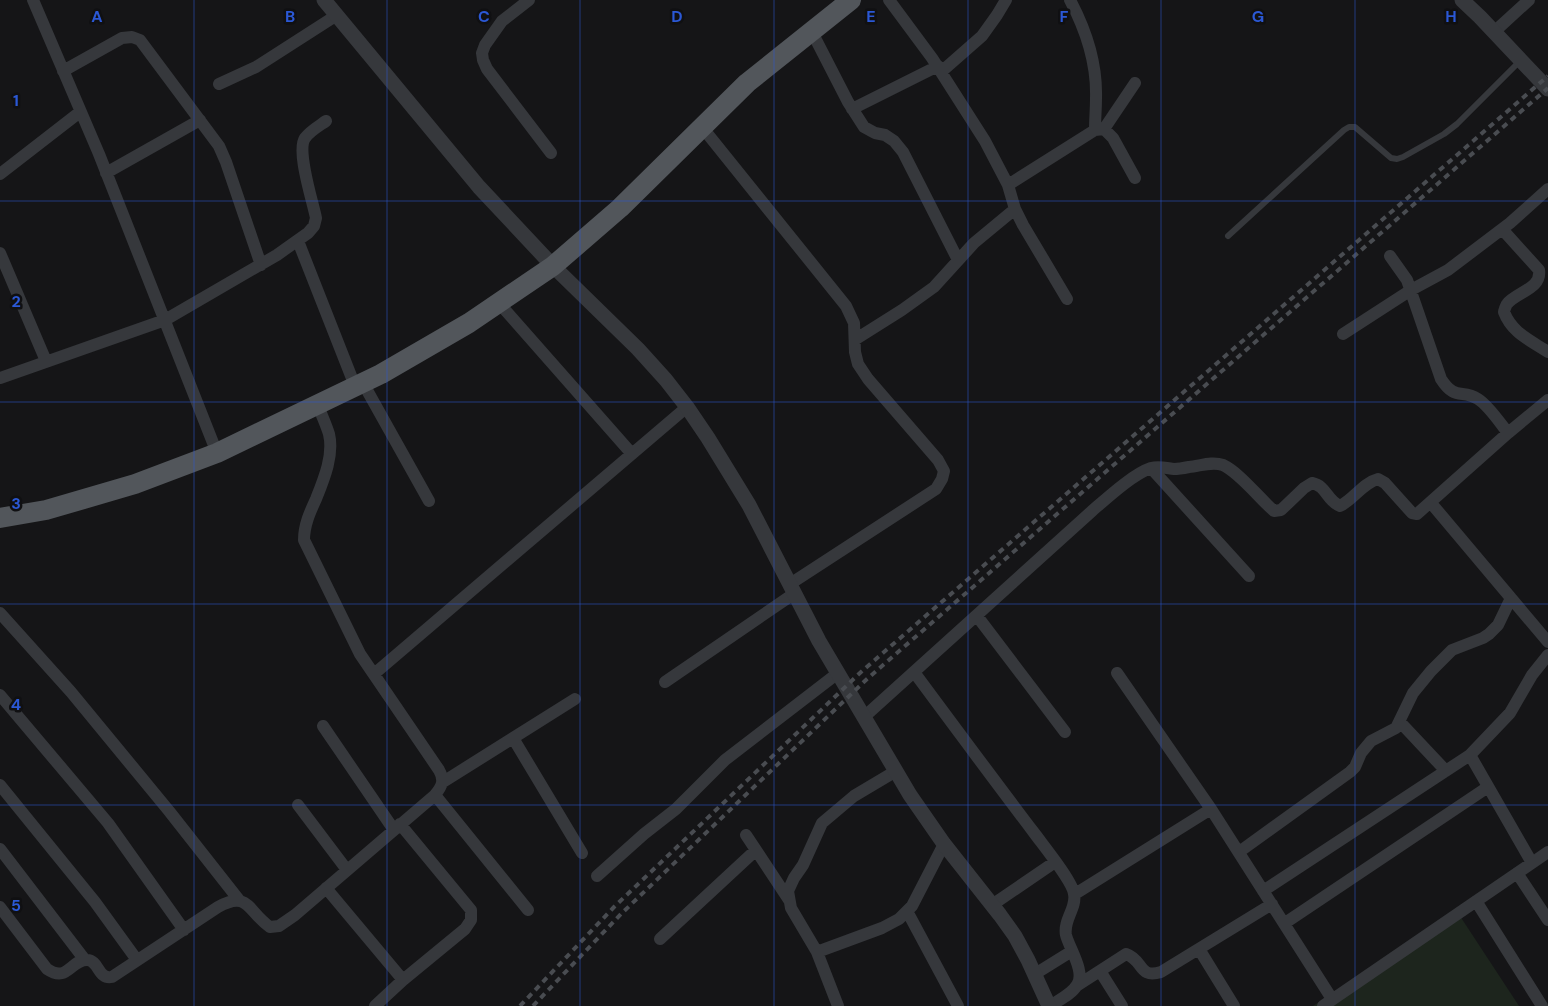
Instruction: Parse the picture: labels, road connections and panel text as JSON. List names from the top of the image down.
{
  "grid": {
    "columns": [
      "A",
      "B",
      "C",
      "D",
      "E",
      "F",
      "G",
      "H"
    ],
    "rows": [
      "1",
      "2",
      "3",
      "4",
      "5"
    ]
  }
}
